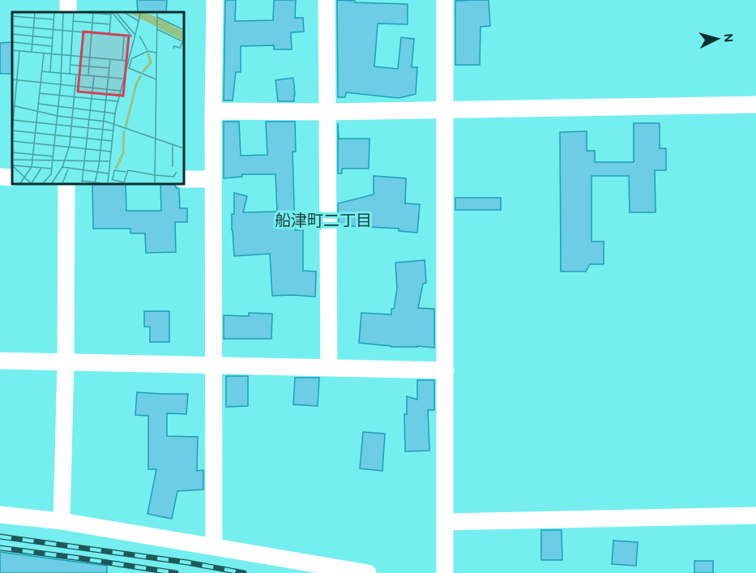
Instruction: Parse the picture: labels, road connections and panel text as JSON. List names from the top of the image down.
{
  "districts": ["船津町二丁目"],
  "north": "right"
}
